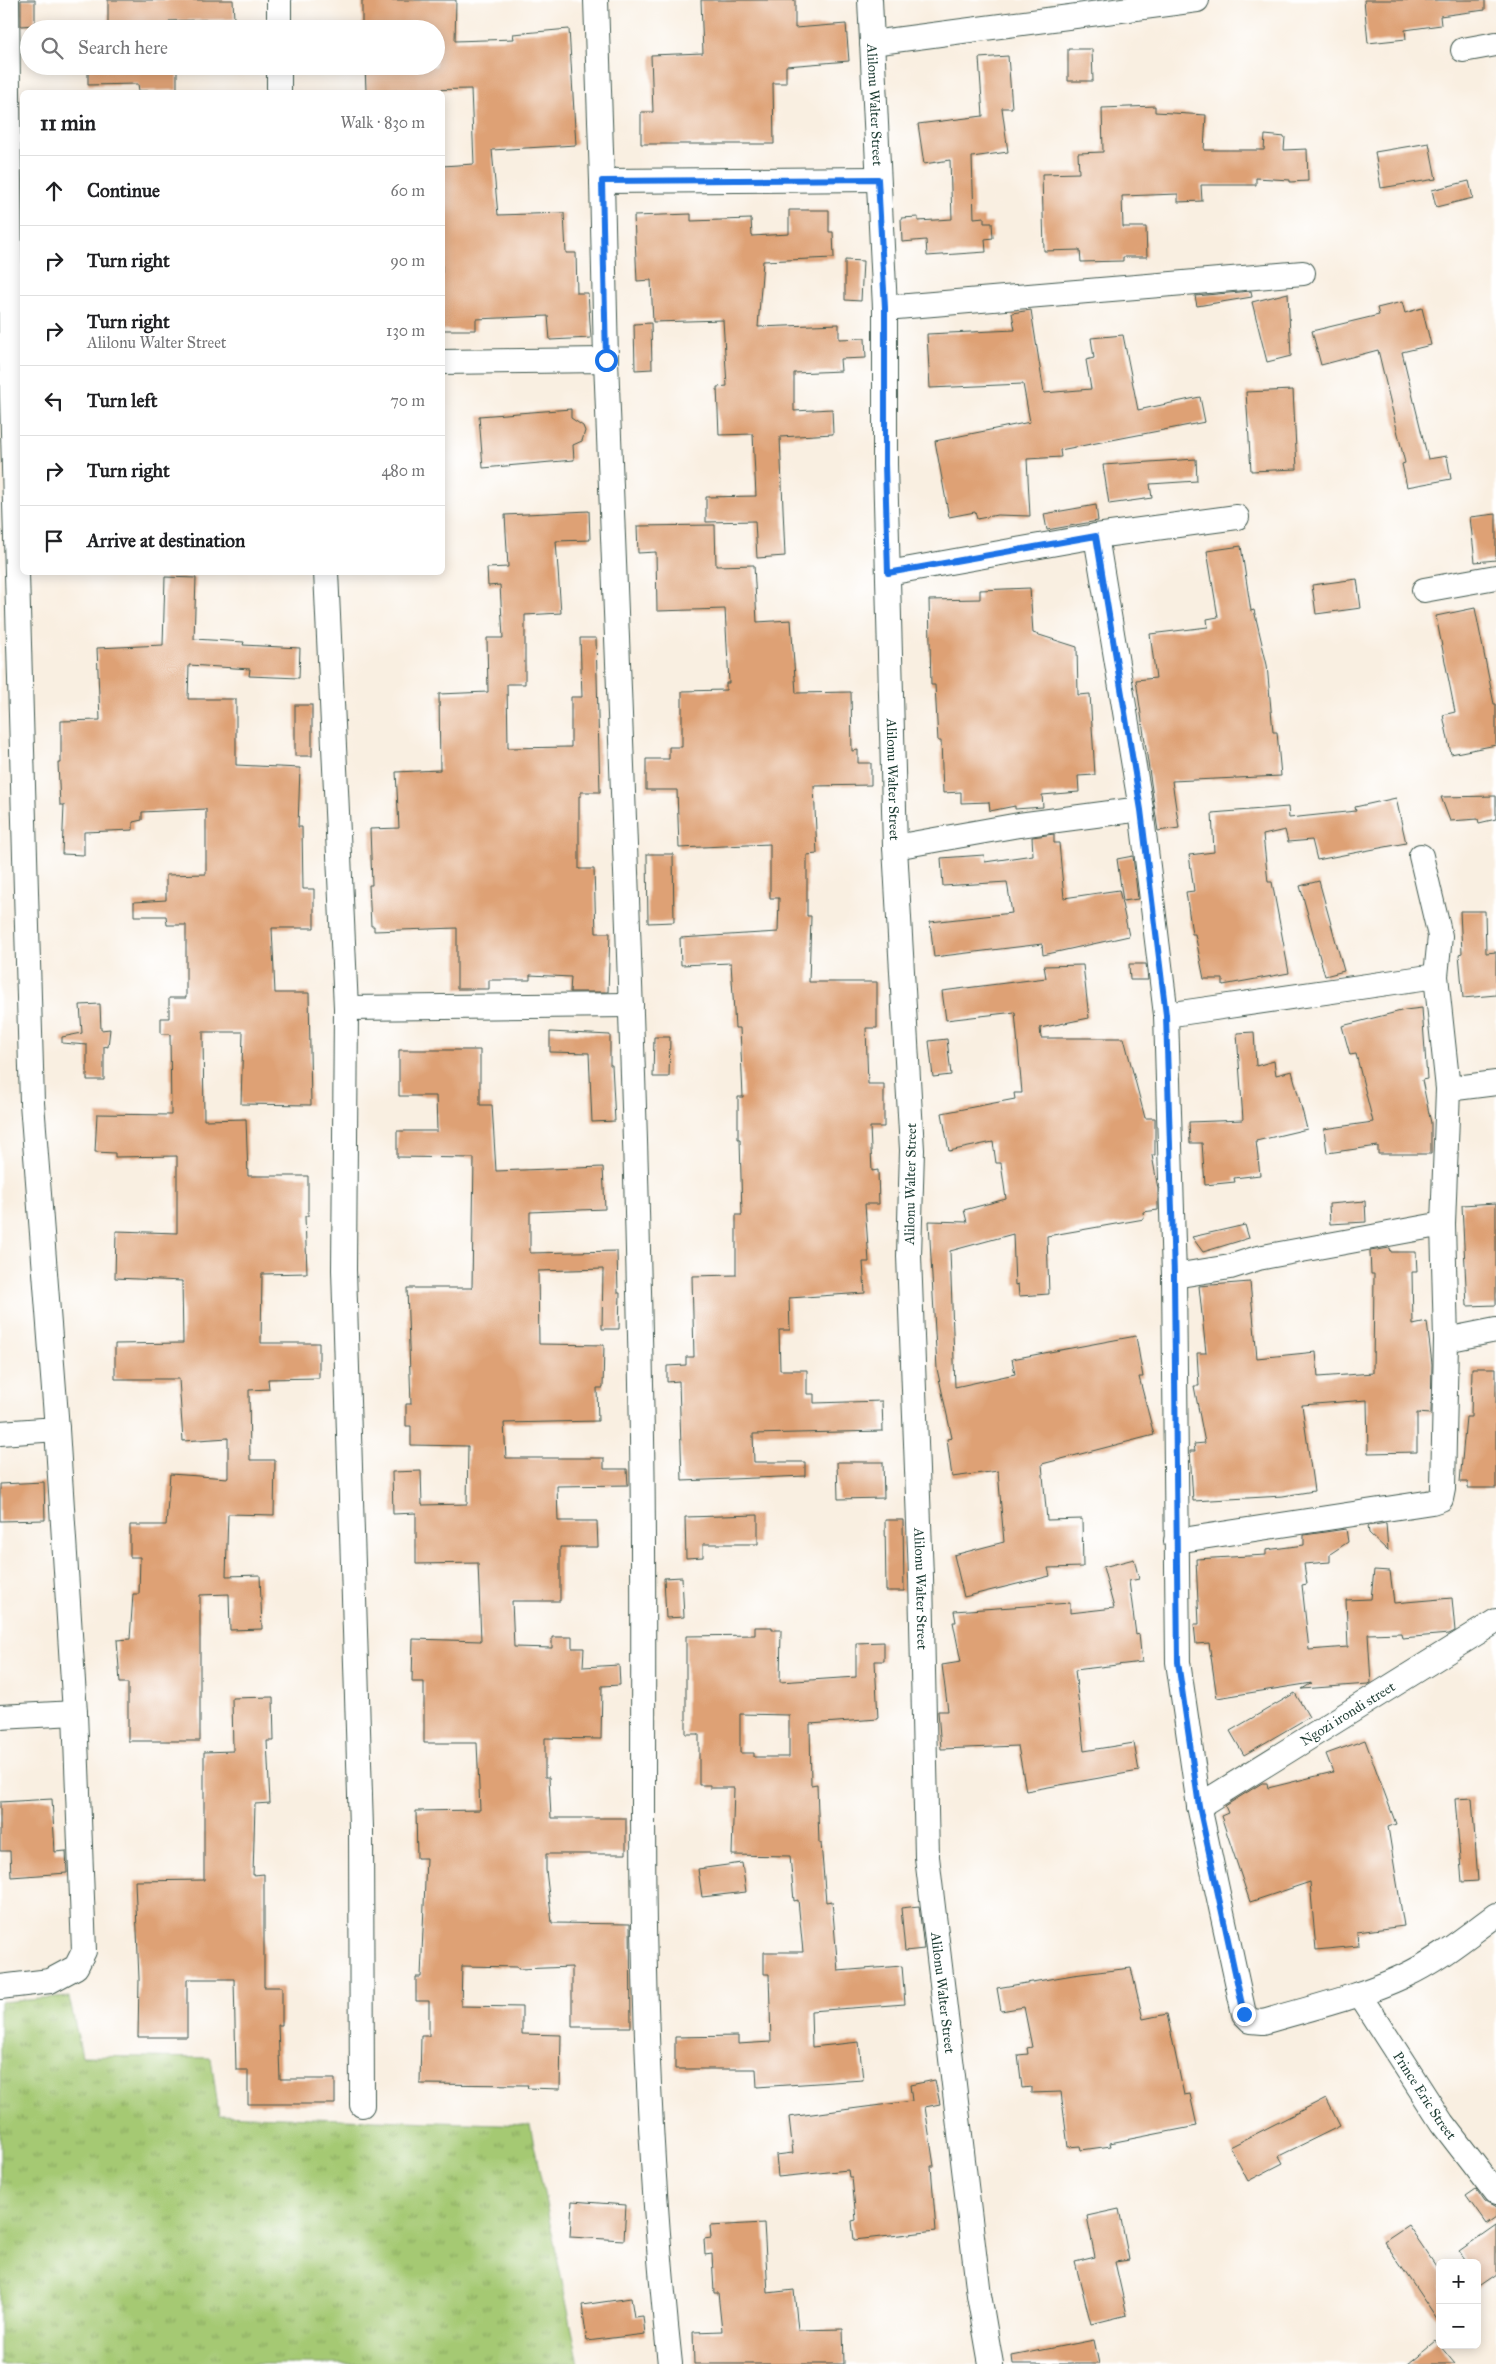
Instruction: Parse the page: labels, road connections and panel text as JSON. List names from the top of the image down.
{
  "streets": {
    "street": ["Alilonu Walter Street", "Ngozi irondi street", "Prince Eric Street"]
  },
  "page": {
    "search": "Search here",
    "heading": ["11 min", "Walk · 830 m"],
    "list": [
      ["Continue", "60 m"],
      ["Turn right", "90 m"],
      ["Turn right", "Alilonu Walter Street", "130 m"],
      ["Turn left", "70 m"],
      ["Turn right", "480 m"],
      "Arrive at destination"
    ],
    "map_buttons": ["+", "−"]
  }
}
